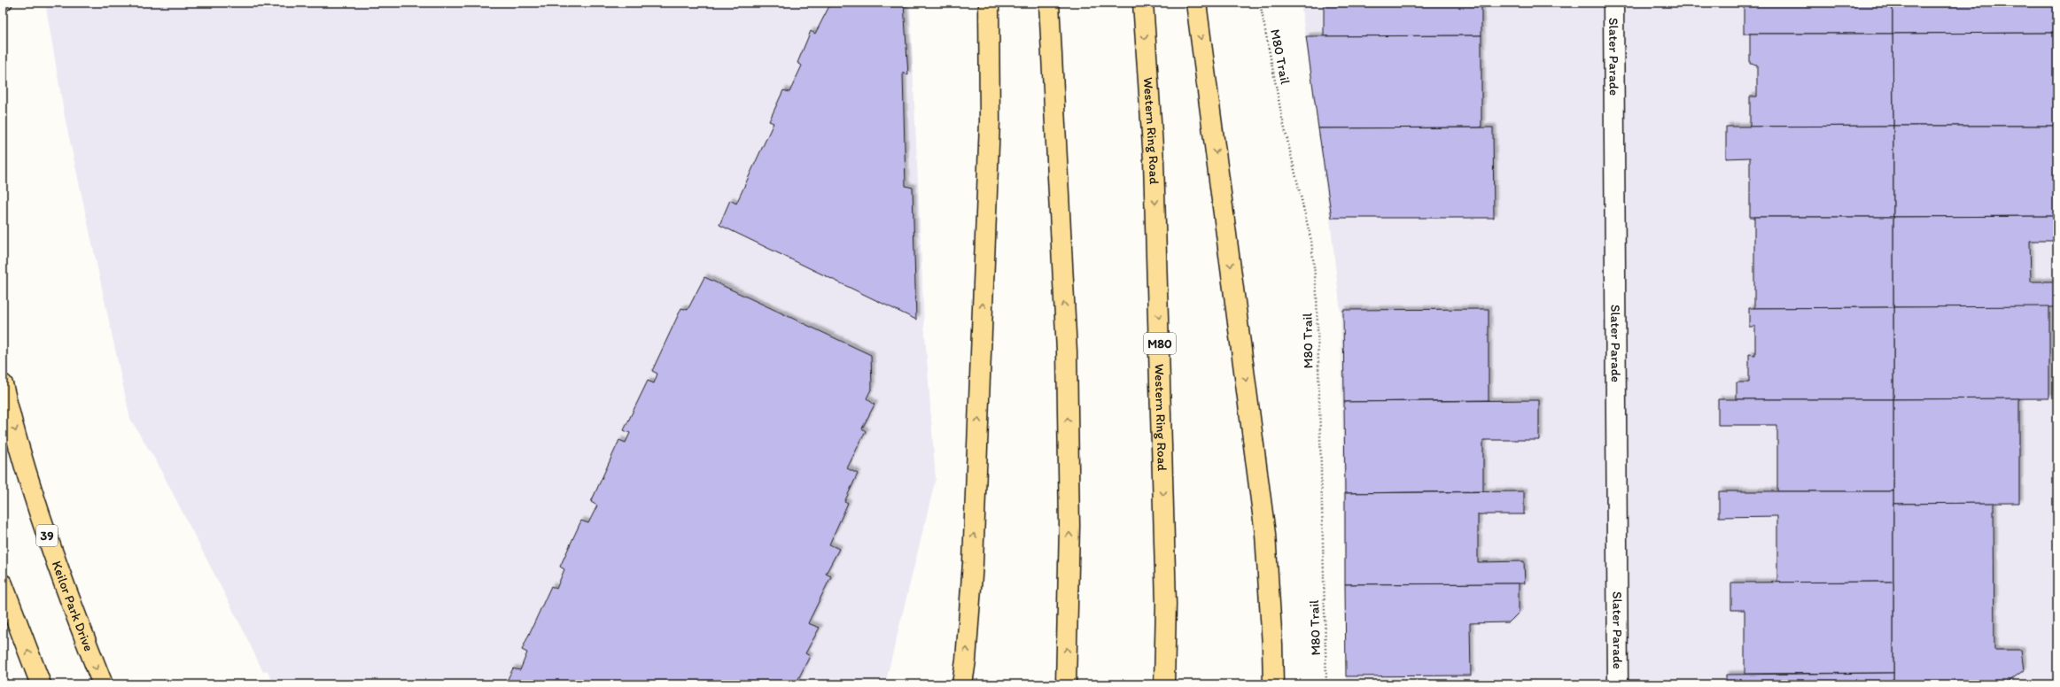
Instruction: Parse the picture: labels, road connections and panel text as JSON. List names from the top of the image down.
{
  "streets": {
    "main road": [
      "Western Ring Road",
      "M80",
      "39",
      "Keilor Park Drive"
    ],
    "street": ["Slater Parade"],
    "path": ["M80 Trail"]
  }
}
